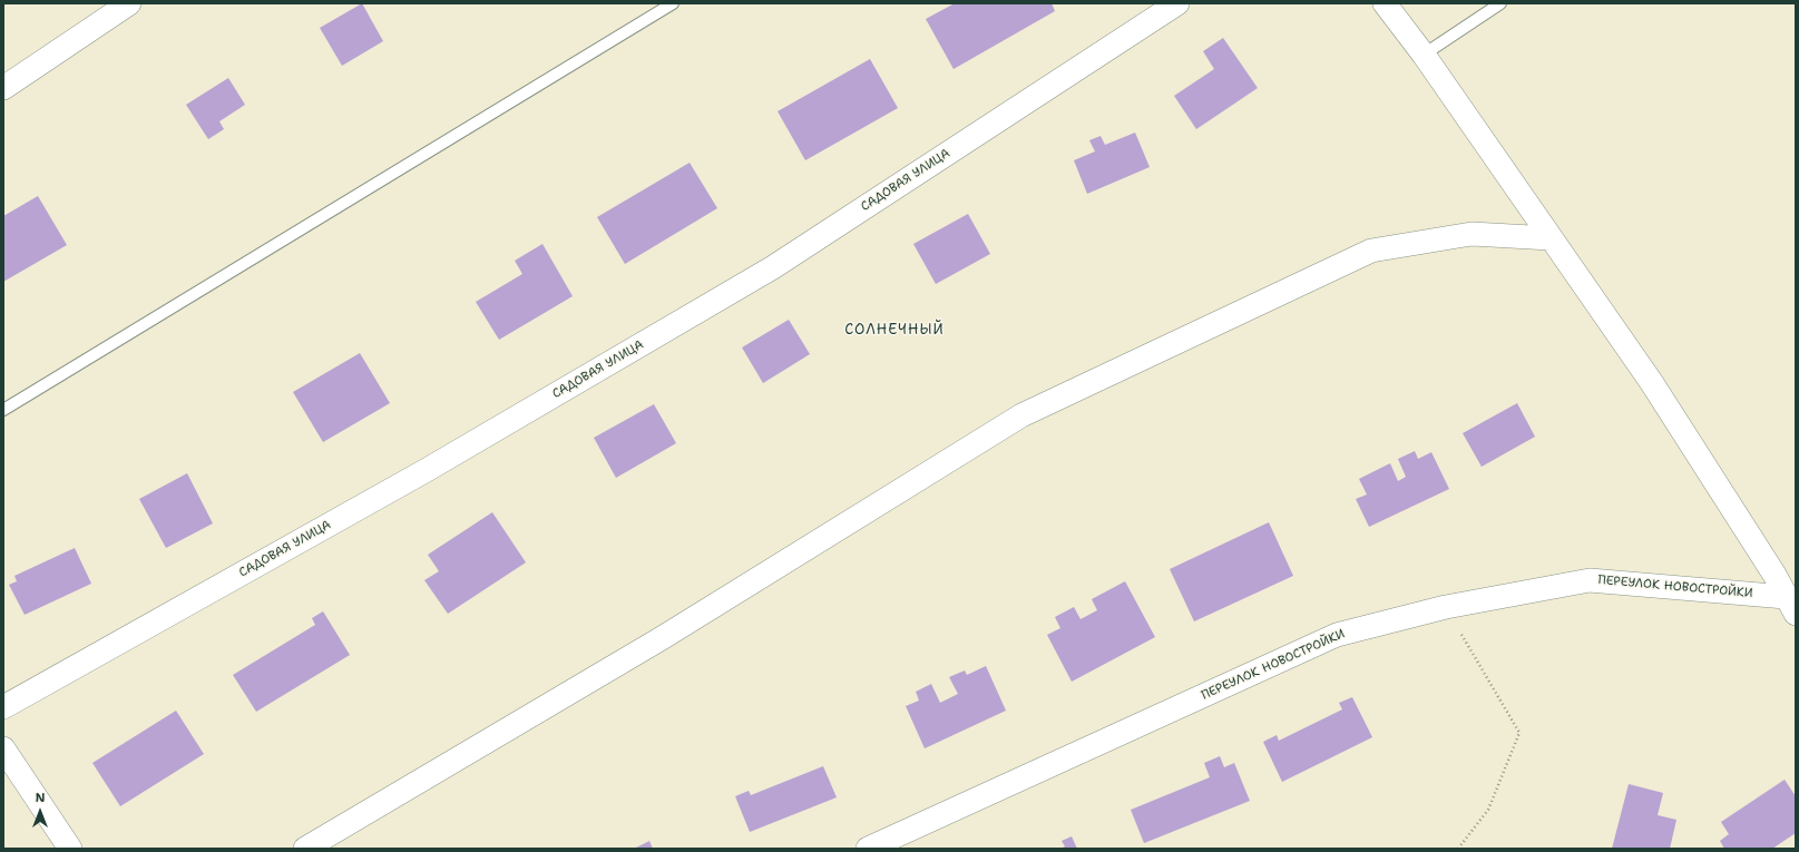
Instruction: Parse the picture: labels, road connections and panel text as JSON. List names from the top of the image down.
{
  "streets": {
    "street": ["САДОВАЯ УЛИЦА", "ПЕРЕУЛОК НОВОСТРОЙКИ"]
  },
  "districts": ["СОЛНЕЧНЫЙ"],
  "north": "top"
}
